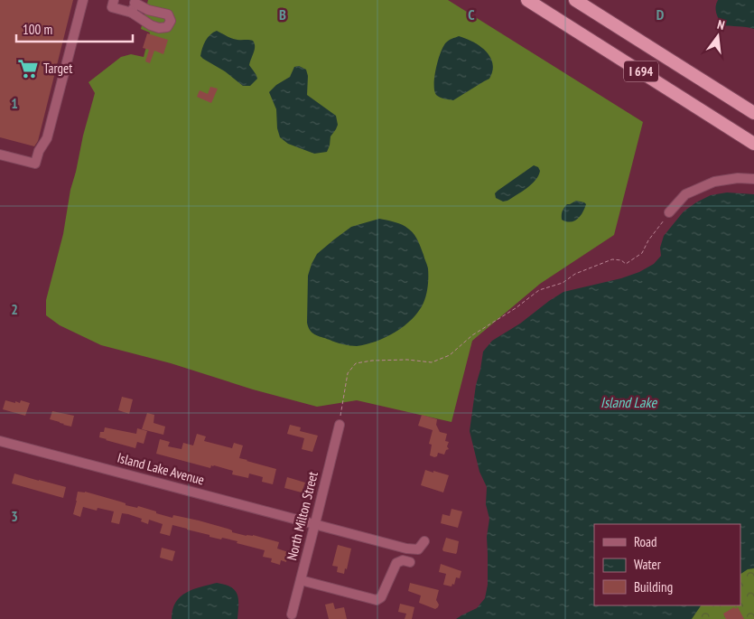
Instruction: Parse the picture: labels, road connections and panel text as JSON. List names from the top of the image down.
{
  "streets": {
    "highway": ["I 694"],
    "street": ["Island Lake Avenue", "North Milton Street"]
  },
  "crossings": [
    ["Island Lake Avenue", "North Milton Street"]
  ],
  "water": ["Island Lake"],
  "places": {
    "supermarket": ["Target"]
  },
  "legend": ["Road", "Water", "Building"],
  "scale_bar": "100 m",
  "north": "top",
  "grid": {
    "columns": ["B", "C", "D"],
    "rows": ["1", "2", "3"]
  }
}
